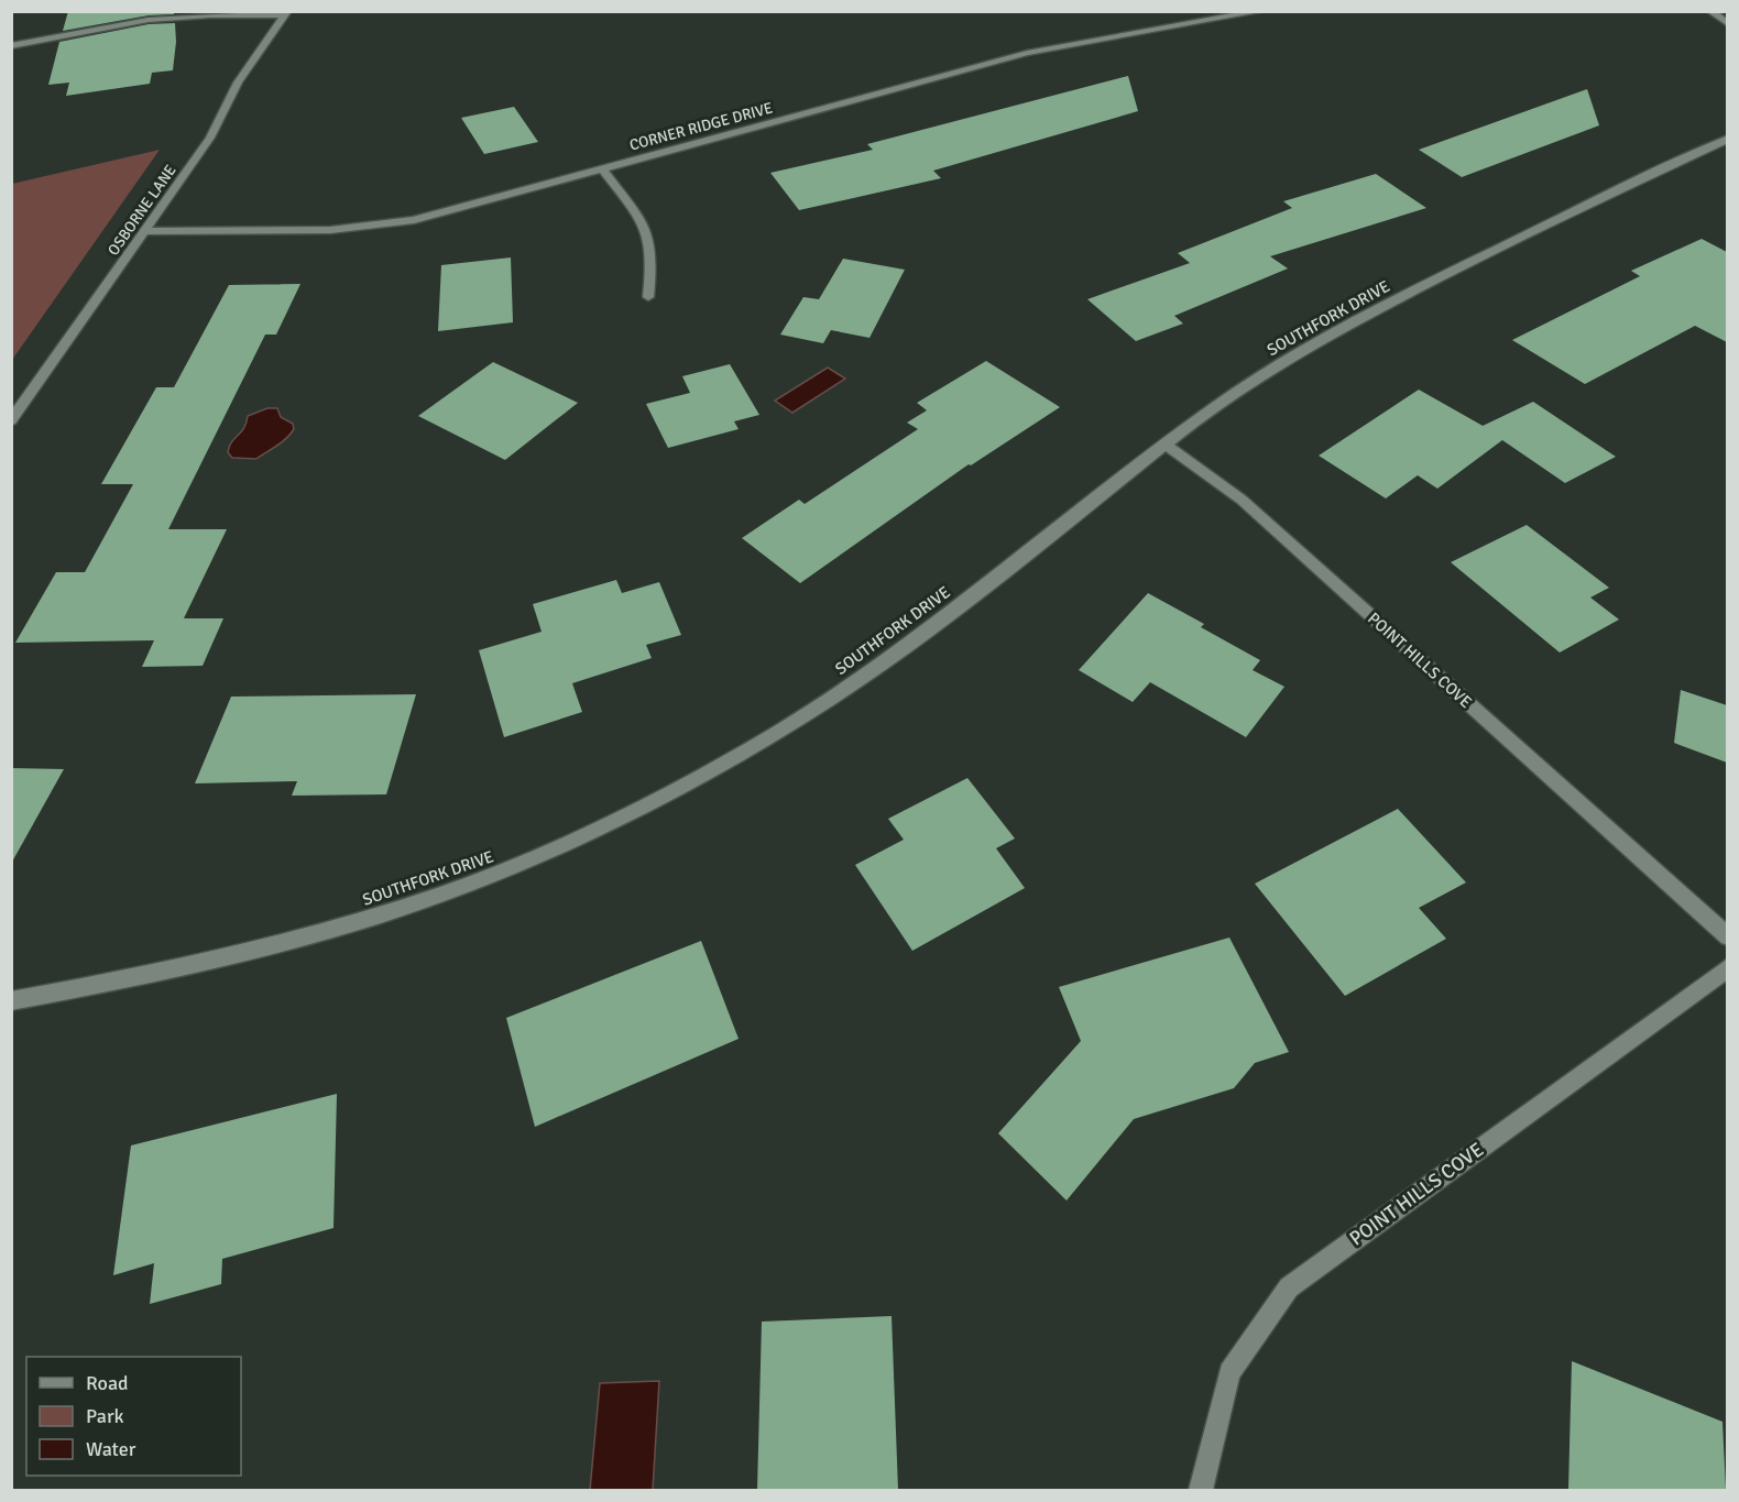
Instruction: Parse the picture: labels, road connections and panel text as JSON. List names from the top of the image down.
{
  "streets": {
    "street": [
      "CORNER RIDGE DRIVE",
      "OSBORNE LANE",
      "SOUTHFORK DRIVE",
      "POINT HILLS COVE"
    ]
  },
  "crossings": [
    ["CORNER RIDGE DRIVE", "OSBORNE LANE"],
    ["SOUTHFORK DRIVE", "POINT HILLS COVE"]
  ],
  "legend": ["Road", "Park", "Water"]
}
